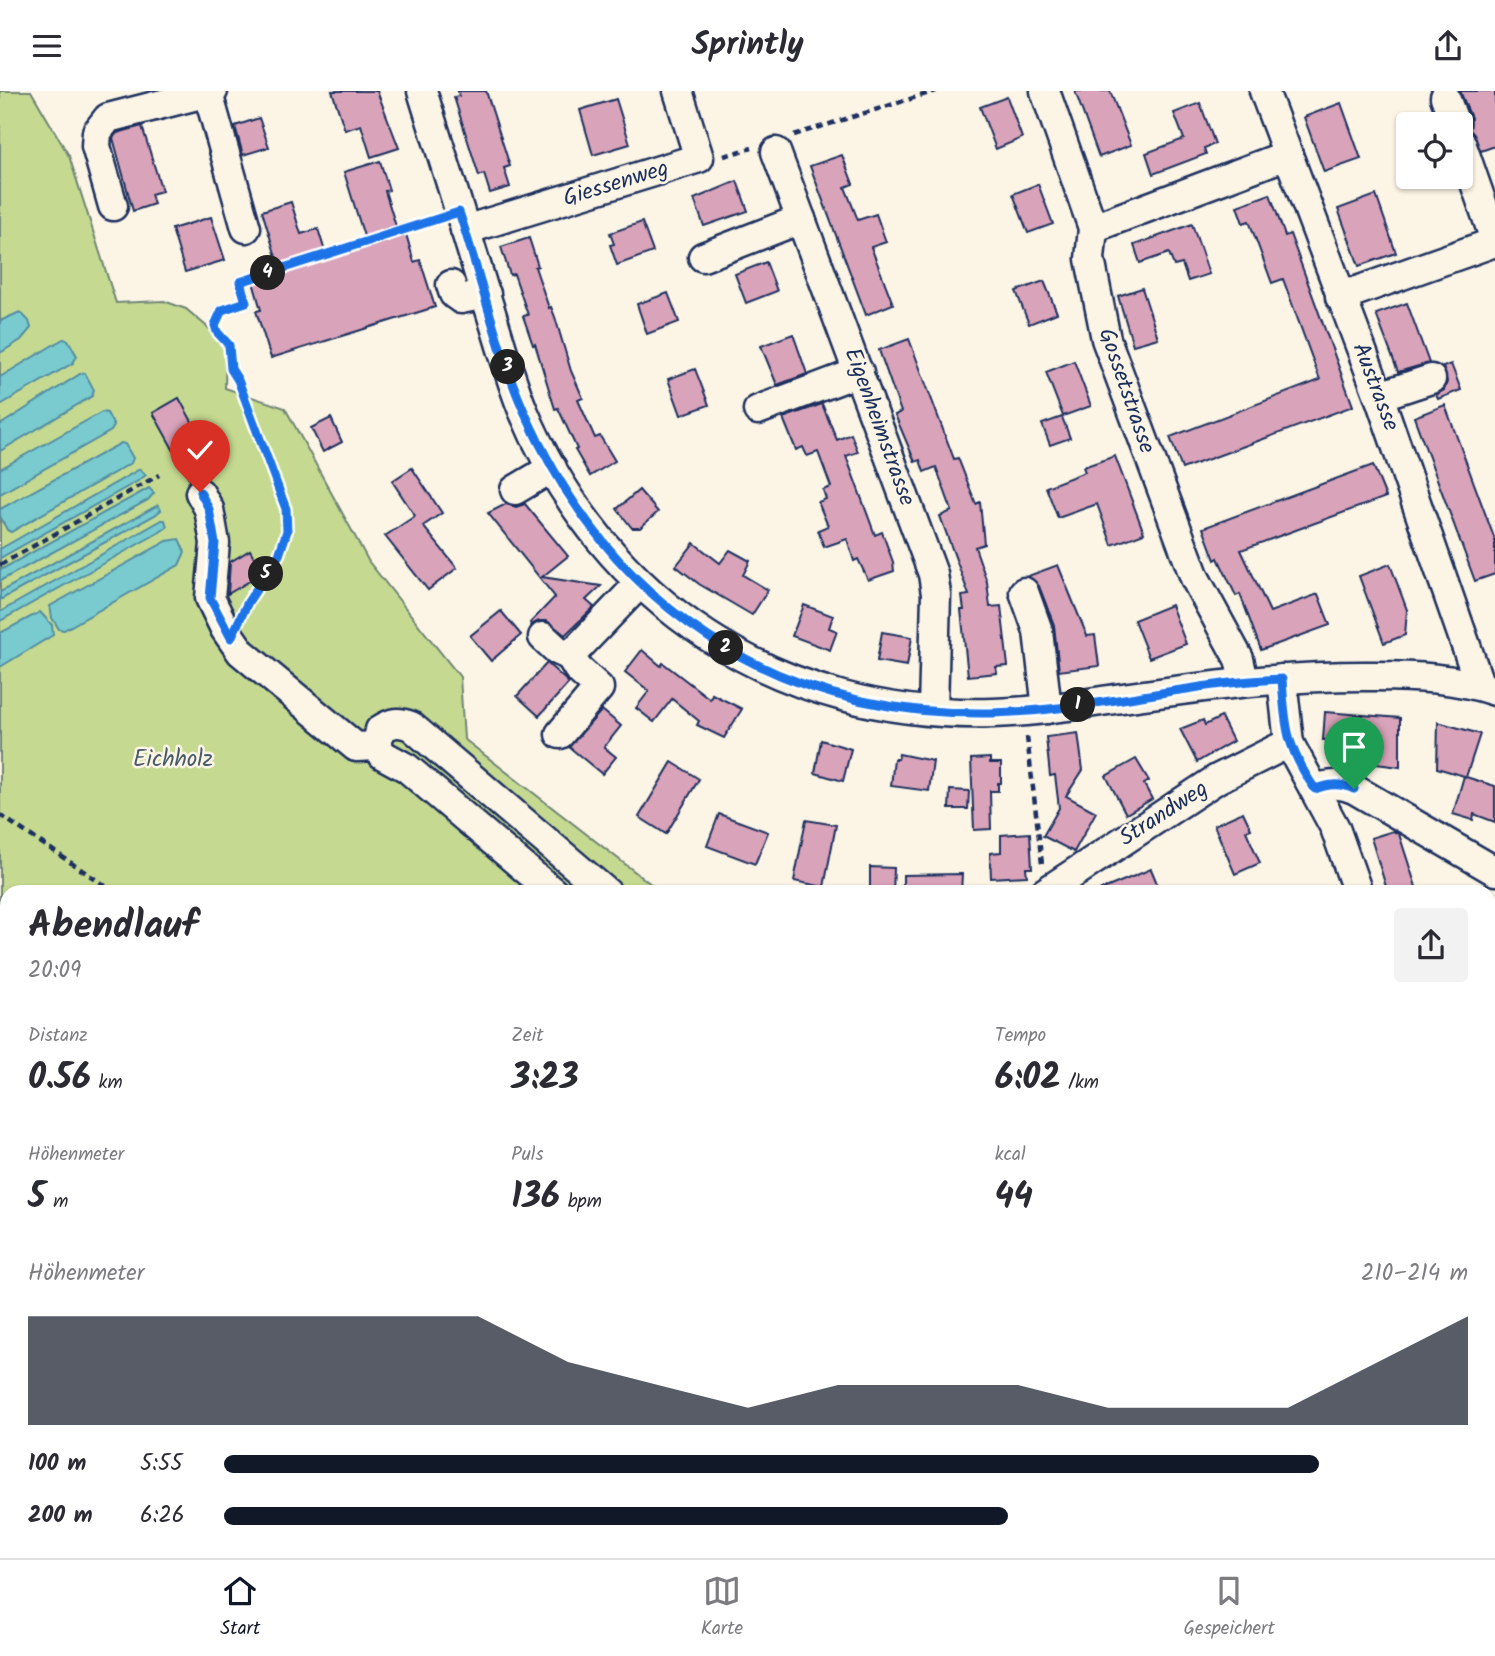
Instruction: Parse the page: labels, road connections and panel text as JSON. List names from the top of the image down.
{
  "streets": {
    "street": [
      "Giessenweg",
      "Austrasse",
      "Gossetstrasse",
      "Eigenheimstrasse",
      "Strandweg"
    ]
  },
  "parks": ["Eichholz"],
  "page": {
    "header": "Sprintly",
    "pins": [
      "4",
      "3",
      "5",
      "2",
      "1"
    ],
    "heading": ["Abendlauf", "20:09"],
    "stats": [
      ["Distanz", "0.56 km"],
      ["Zeit", "3:23"],
      ["Tempo", "6:02 /km"],
      ["Höhenmeter", "5 m"],
      ["Puls", "136 bpm"],
      ["kcal", "44"]
    ],
    "chart": ["Höhenmeter", "210–214 m"],
    "list": [
      {
        "name": "100 m",
        "note": "5:55"
      },
      {
        "name": "200 m",
        "note": "6:26"
      }
    ],
    "tabs": ["Start", "Karte", "Gespeichert"]
  }
}
